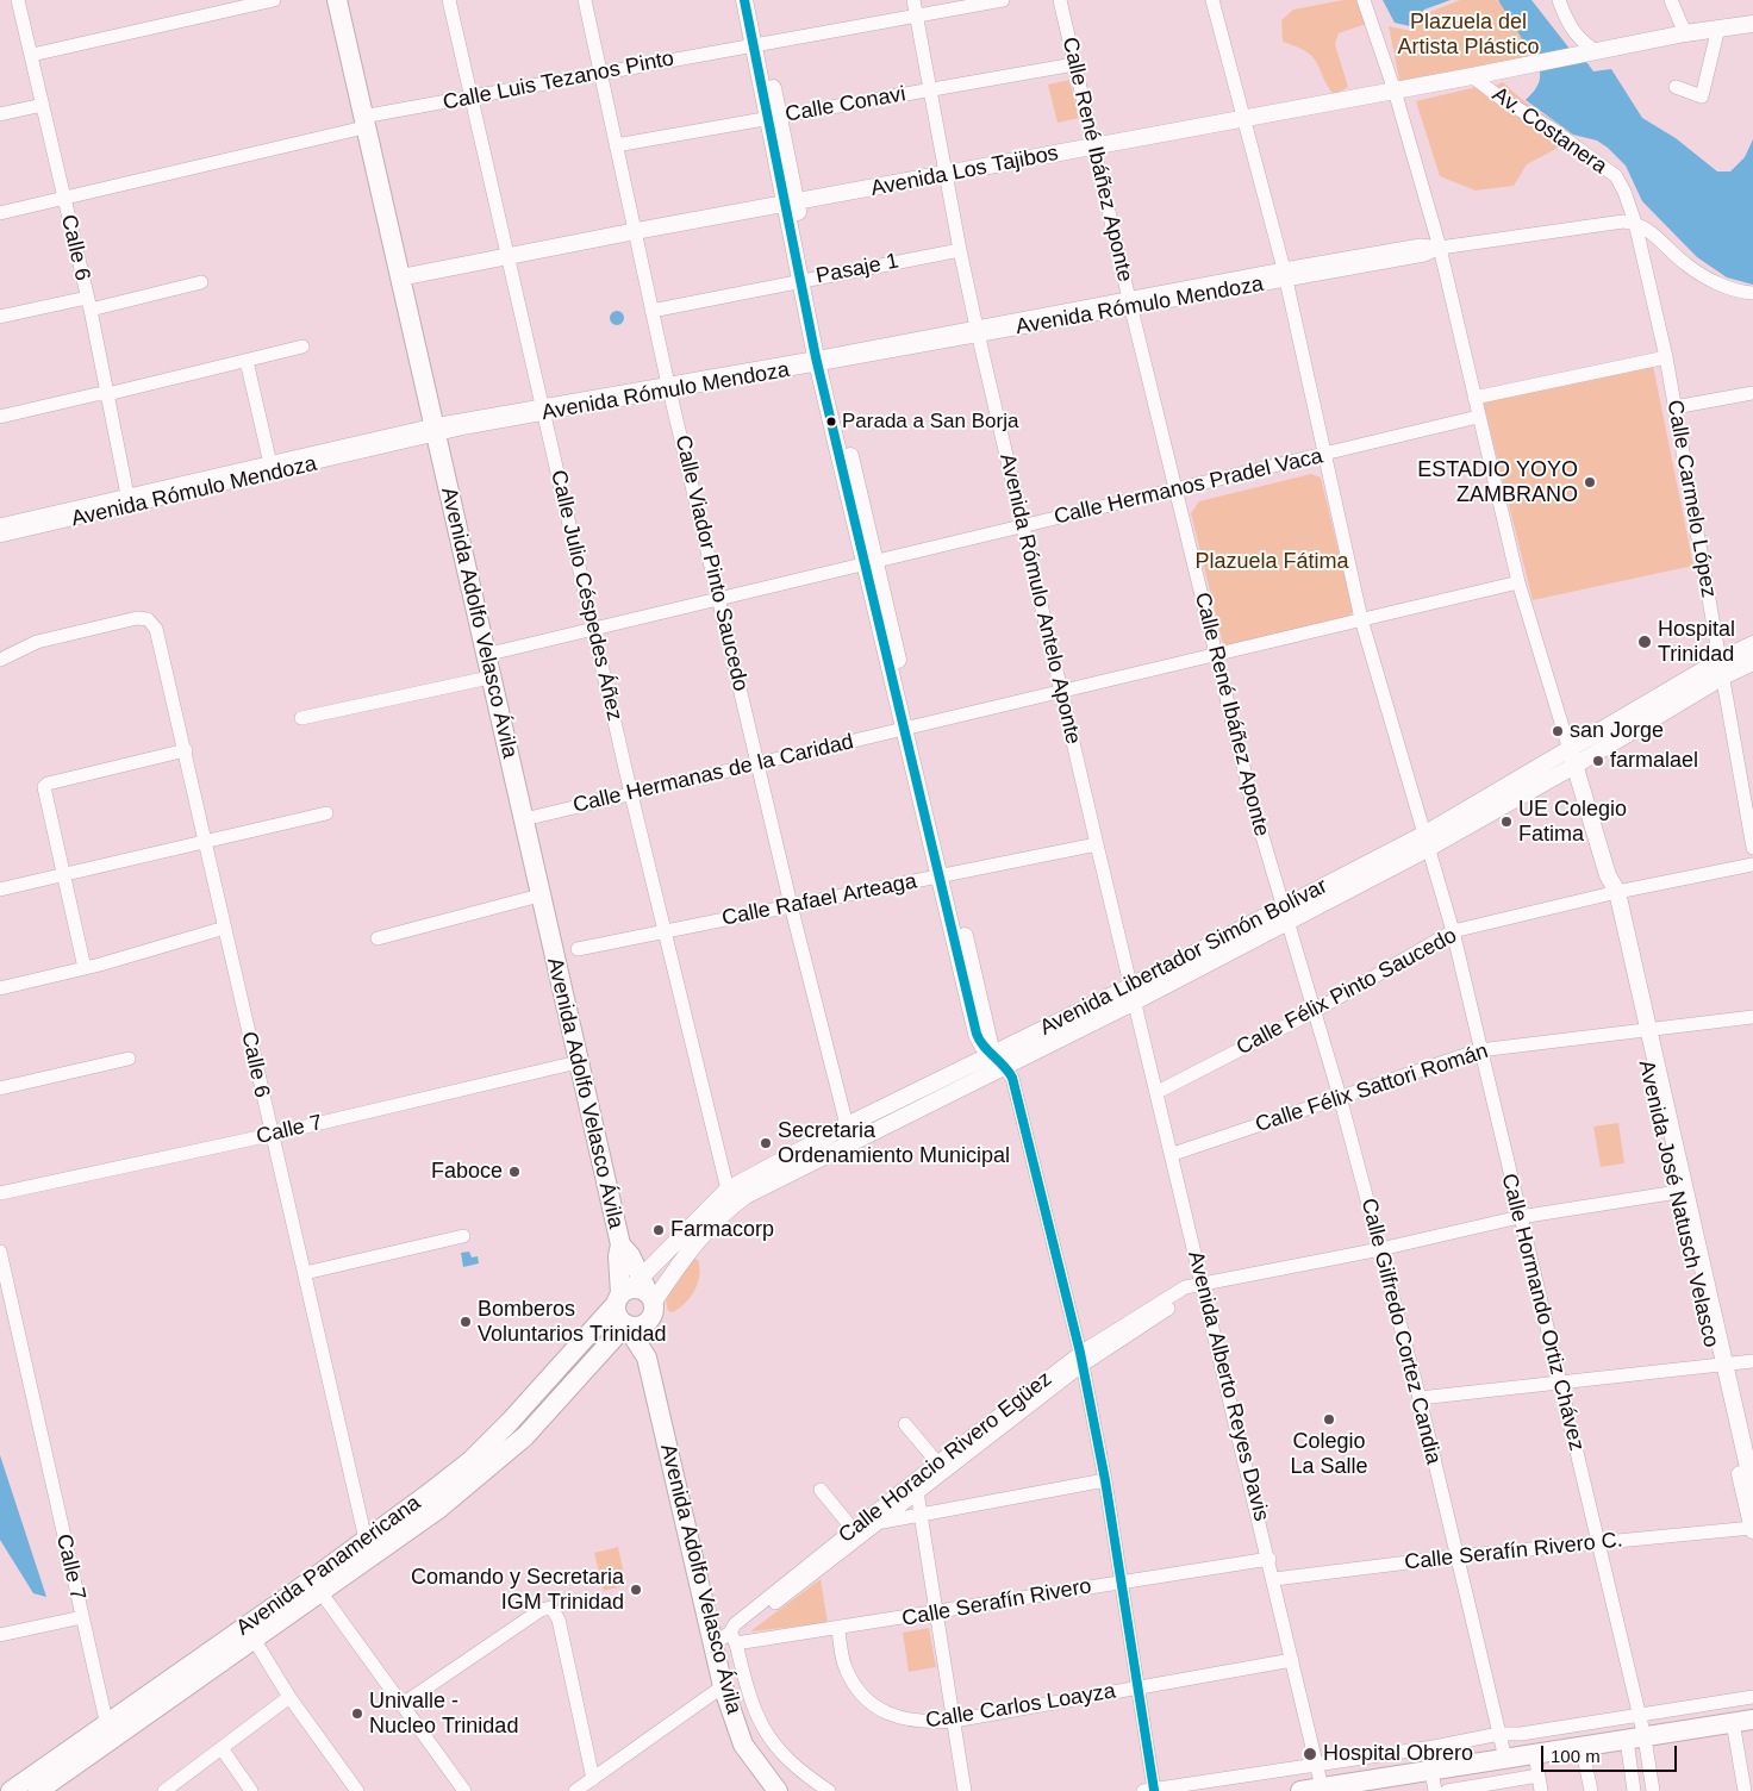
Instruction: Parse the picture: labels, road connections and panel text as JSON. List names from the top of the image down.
{
  "streets": {
    "highway": ["Avenida Adolfo Velasco Ávila", "Avenida Panamericana"],
    "main road": ["Avenida Los Tajibos", "Avenida Libertador Simón Bolívar", "Avenida José Natusch Velasco"],
    "street": [
      "Calle Luis Tezanos Pinto",
      "Calle Conavi",
      "Av. Costanera",
      "Calle René Ibáñez Aponte",
      "Calle 6",
      "Pasaje 1",
      "Avenida Rómulo Mendoza",
      "Calle Hermanos Pradel Vaca",
      "Calle Carmelo López",
      "Calle Viador Pinto Saucedo",
      "Calle Julio Céspedes Áñez",
      "Avenida Rómulo Antelo Aponte",
      "Calle Hermanas de la Caridad",
      "Calle Rafael Arteaga",
      "Calle Félix Pinto Saucedo",
      "Calle Félix Sattori Román",
      "Calle 7",
      "Calle Hormando Ortiz Chávez",
      "Calle Gilfredo Cortez Candia",
      "Avenida Alberto Reyes Davis",
      "Calle Horacio Rivero Egüez",
      "Calle Serafín Rivero C.",
      "Calle Serafín Rivero",
      "Calle Carlos Loayza"
    ]
  },
  "crossings": [
    ["Calle Luis Tezanos Pinto", "Calle 6"],
    ["Calle Luis Tezanos Pinto", "Calle Viador Pinto Saucedo"],
    ["Calle Luis Tezanos Pinto", "Calle Julio Céspedes Áñez"],
    ["Calle Luis Tezanos Pinto", "Avenida Rómulo Antelo Aponte"],
    ["Calle Luis Tezanos Pinto", "Avenida Adolfo Velasco Ávila"],
    ["Calle Conavi", "Calle René Ibáñez Aponte"],
    ["Calle Conavi", "Calle Viador Pinto Saucedo"],
    ["Calle Conavi", "Avenida Rómulo Antelo Aponte"],
    ["Av. Costanera", "Avenida Los Tajibos"],
    ["Av. Costanera", "Avenida Rómulo Mendoza"],
    ["Av. Costanera", "Calle Carmelo López"],
    ["Calle René Ibáñez Aponte", "Avenida Los Tajibos"],
    ["Calle René Ibáñez Aponte", "Avenida Rómulo Mendoza"],
    ["Calle René Ibáñez Aponte", "Calle Hermanos Pradel Vaca"],
    ["Calle René Ibáñez Aponte", "Calle Hermanas de la Caridad"],
    ["Calle René Ibáñez Aponte", "Avenida Libertador Simón Bolívar"],
    ["Calle René Ibáñez Aponte", "Calle Gilfredo Cortez Candia"],
    ["Avenida Los Tajibos", "Calle Viador Pinto Saucedo"],
    ["Avenida Los Tajibos", "Calle Julio Céspedes Áñez"],
    ["Avenida Los Tajibos", "Avenida Rómulo Antelo Aponte"],
    ["Avenida Los Tajibos", "Avenida Adolfo Velasco Ávila"],
    ["Avenida Los Tajibos", "Calle Hormando Ortiz Chávez"],
    ["Calle 6", "Avenida Rómulo Mendoza"],
    ["Calle 6", "Calle 7"],
    ["Calle 6", "Avenida Panamericana"],
    ["Pasaje 1", "Calle Viador Pinto Saucedo"],
    ["Pasaje 1", "Avenida Rómulo Antelo Aponte"],
    ["Avenida Rómulo Mendoza", "Calle Carmelo López"],
    ["Avenida Rómulo Mendoza", "Calle Viador Pinto Saucedo"],
    ["Avenida Rómulo Mendoza", "Calle Julio Céspedes Áñez"],
    ["Avenida Rómulo Mendoza", "Avenida Rómulo Antelo Aponte"],
    ["Avenida Rómulo Mendoza", "Avenida Adolfo Velasco Ávila"],
    ["Avenida Rómulo Mendoza", "Calle Hormando Ortiz Chávez"],
    ["Calle Hermanos Pradel Vaca", "Calle Viador Pinto Saucedo"],
    ["Calle Hermanos Pradel Vaca", "Calle Julio Céspedes Áñez"],
    ["Calle Hermanos Pradel Vaca", "Avenida Rómulo Antelo Aponte"],
    ["Calle Hermanos Pradel Vaca", "Avenida Adolfo Velasco Ávila"],
    ["Calle Hermanos Pradel Vaca", "Calle Hormando Ortiz Chávez"],
    ["Calle Carmelo López", "Avenida Libertador Simón Bolívar"],
    ["Calle Viador Pinto Saucedo", "Calle Hermanas de la Caridad"],
    ["Calle Viador Pinto Saucedo", "Calle Rafael Arteaga"],
    ["Calle Viador Pinto Saucedo", "Avenida Libertador Simón Bolívar"],
    ["Calle Julio Céspedes Áñez", "Calle Hermanas de la Caridad"],
    ["Calle Julio Céspedes Áñez", "Calle Rafael Arteaga"],
    ["Calle Julio Céspedes Áñez", "Avenida Libertador Simón Bolívar"],
    ["Avenida Rómulo Antelo Aponte", "Calle Hermanas de la Caridad"],
    ["Avenida Rómulo Antelo Aponte", "Calle Rafael Arteaga"],
    ["Avenida Rómulo Antelo Aponte", "Avenida Libertador Simón Bolívar"],
    ["Avenida Rómulo Antelo Aponte", "Avenida Alberto Reyes Davis"],
    ["Avenida Adolfo Velasco Ávila", "Calle Hermanas de la Caridad"],
    ["Avenida Adolfo Velasco Ávila", "Avenida Libertador Simón Bolívar"],
    ["Avenida Adolfo Velasco Ávila", "Calle 7"],
    ["Avenida Adolfo Velasco Ávila", "Calle Horacio Rivero Egüez"],
    ["Avenida Adolfo Velasco Ávila", "Avenida Panamericana"],
    ["Avenida Adolfo Velasco Ávila", "Calle Serafín Rivero"],
    ["Calle Hermanas de la Caridad", "Calle Hormando Ortiz Chávez"],
    ["Avenida Libertador Simón Bolívar", "Avenida José Natusch Velasco"],
    ["Avenida Libertador Simón Bolívar", "Calle Hormando Ortiz Chávez"],
    ["Avenida Libertador Simón Bolívar", "Calle Gilfredo Cortez Candia"],
    ["Avenida Libertador Simón Bolívar", "Avenida Alberto Reyes Davis"],
    ["Avenida Libertador Simón Bolívar", "Avenida Panamericana"],
    ["Calle Félix Pinto Saucedo", "Avenida José Natusch Velasco"],
    ["Calle Félix Pinto Saucedo", "Calle Hormando Ortiz Chávez"],
    ["Calle Félix Pinto Saucedo", "Calle Gilfredo Cortez Candia"],
    ["Calle Félix Pinto Saucedo", "Avenida Alberto Reyes Davis"],
    ["Calle Félix Sattori Román", "Avenida José Natusch Velasco"],
    ["Calle Félix Sattori Román", "Calle Hormando Ortiz Chávez"],
    ["Calle Félix Sattori Román", "Calle Gilfredo Cortez Candia"],
    ["Calle Félix Sattori Román", "Avenida Alberto Reyes Davis"],
    ["Calle 7", "Avenida Panamericana"],
    ["Avenida José Natusch Velasco", "Calle Horacio Rivero Egüez"],
    ["Avenida José Natusch Velasco", "Calle Serafín Rivero C."],
    ["Calle Hormando Ortiz Chávez", "Calle Horacio Rivero Egüez"],
    ["Calle Hormando Ortiz Chávez", "Calle Serafín Rivero C."],
    ["Calle Gilfredo Cortez Candia", "Calle Horacio Rivero Egüez"],
    ["Calle Gilfredo Cortez Candia", "Calle Serafín Rivero C."],
    ["Avenida Alberto Reyes Davis", "Calle Horacio Rivero Egüez"],
    ["Avenida Alberto Reyes Davis", "Calle Serafín Rivero C."],
    ["Avenida Alberto Reyes Davis", "Calle Serafín Rivero"],
    ["Avenida Alberto Reyes Davis", "Calle Carlos Loayza"],
    ["Calle Horacio Rivero Egüez", "Calle Serafín Rivero"],
    ["Calle Serafín Rivero", "Calle Carlos Loayza"]
  ],
  "parks": ["Plazuela del Artista Plástico", "Plazuela Fátima"],
  "places": [
    "Parada a San Borja",
    "ESTADIO YOYO ZAMBRANO",
    "Hospital Trinidad",
    "san Jorge",
    "farmalael",
    "UE Colegio Fatima",
    "Secretaria Ordenamiento Municipal",
    "Faboce",
    "Farmacorp",
    "Bomberos Voluntarios Trinidad",
    "Colegio La Salle",
    "Comando y Secretaria IGM Trinidad",
    "Univalle - Nucleo Trinidad",
    "Hospital Obrero"
  ],
  "scale_bar": "100 m"
}
